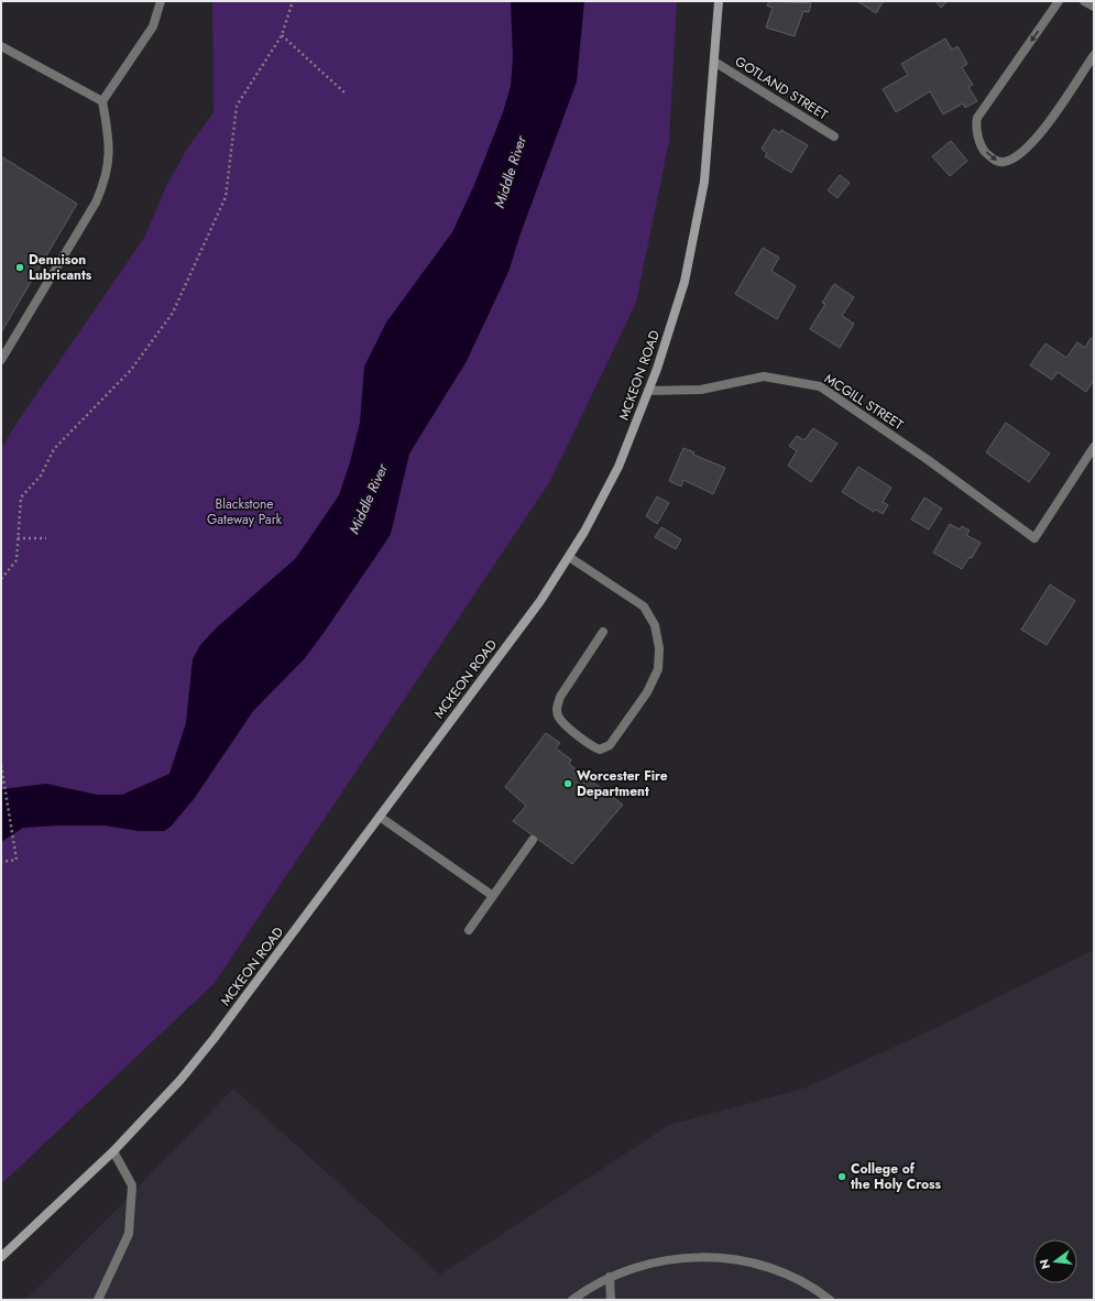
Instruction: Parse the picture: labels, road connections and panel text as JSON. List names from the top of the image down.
{
  "streets": {
    "main road": ["MCKEON ROAD"],
    "street": ["GOTLAND STREET", "MCGILL STREET"]
  },
  "crossings": [
    ["GOTLAND STREET", "MCKEON ROAD"],
    ["MCKEON ROAD", "MCGILL STREET"]
  ],
  "water": ["Middle River"],
  "parks": ["Blackstone Gateway Park"],
  "places": ["Dennison Lubricants", "Worcester Fire Department", "College of the Holy Cross"],
  "north": "left"
}
